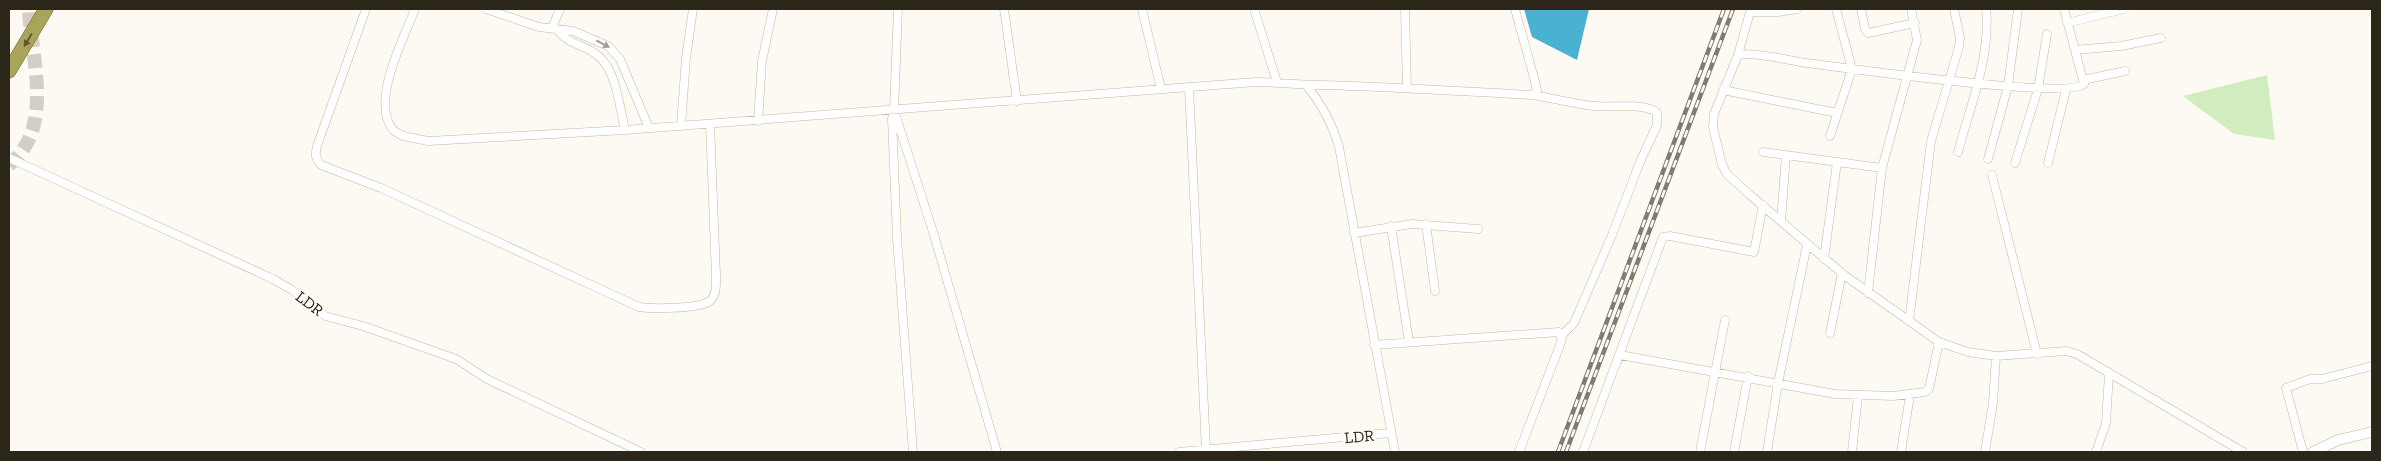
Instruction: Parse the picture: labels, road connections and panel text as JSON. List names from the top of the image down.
{
  "streets": {
    "street": ["LDR"]
  }
}
